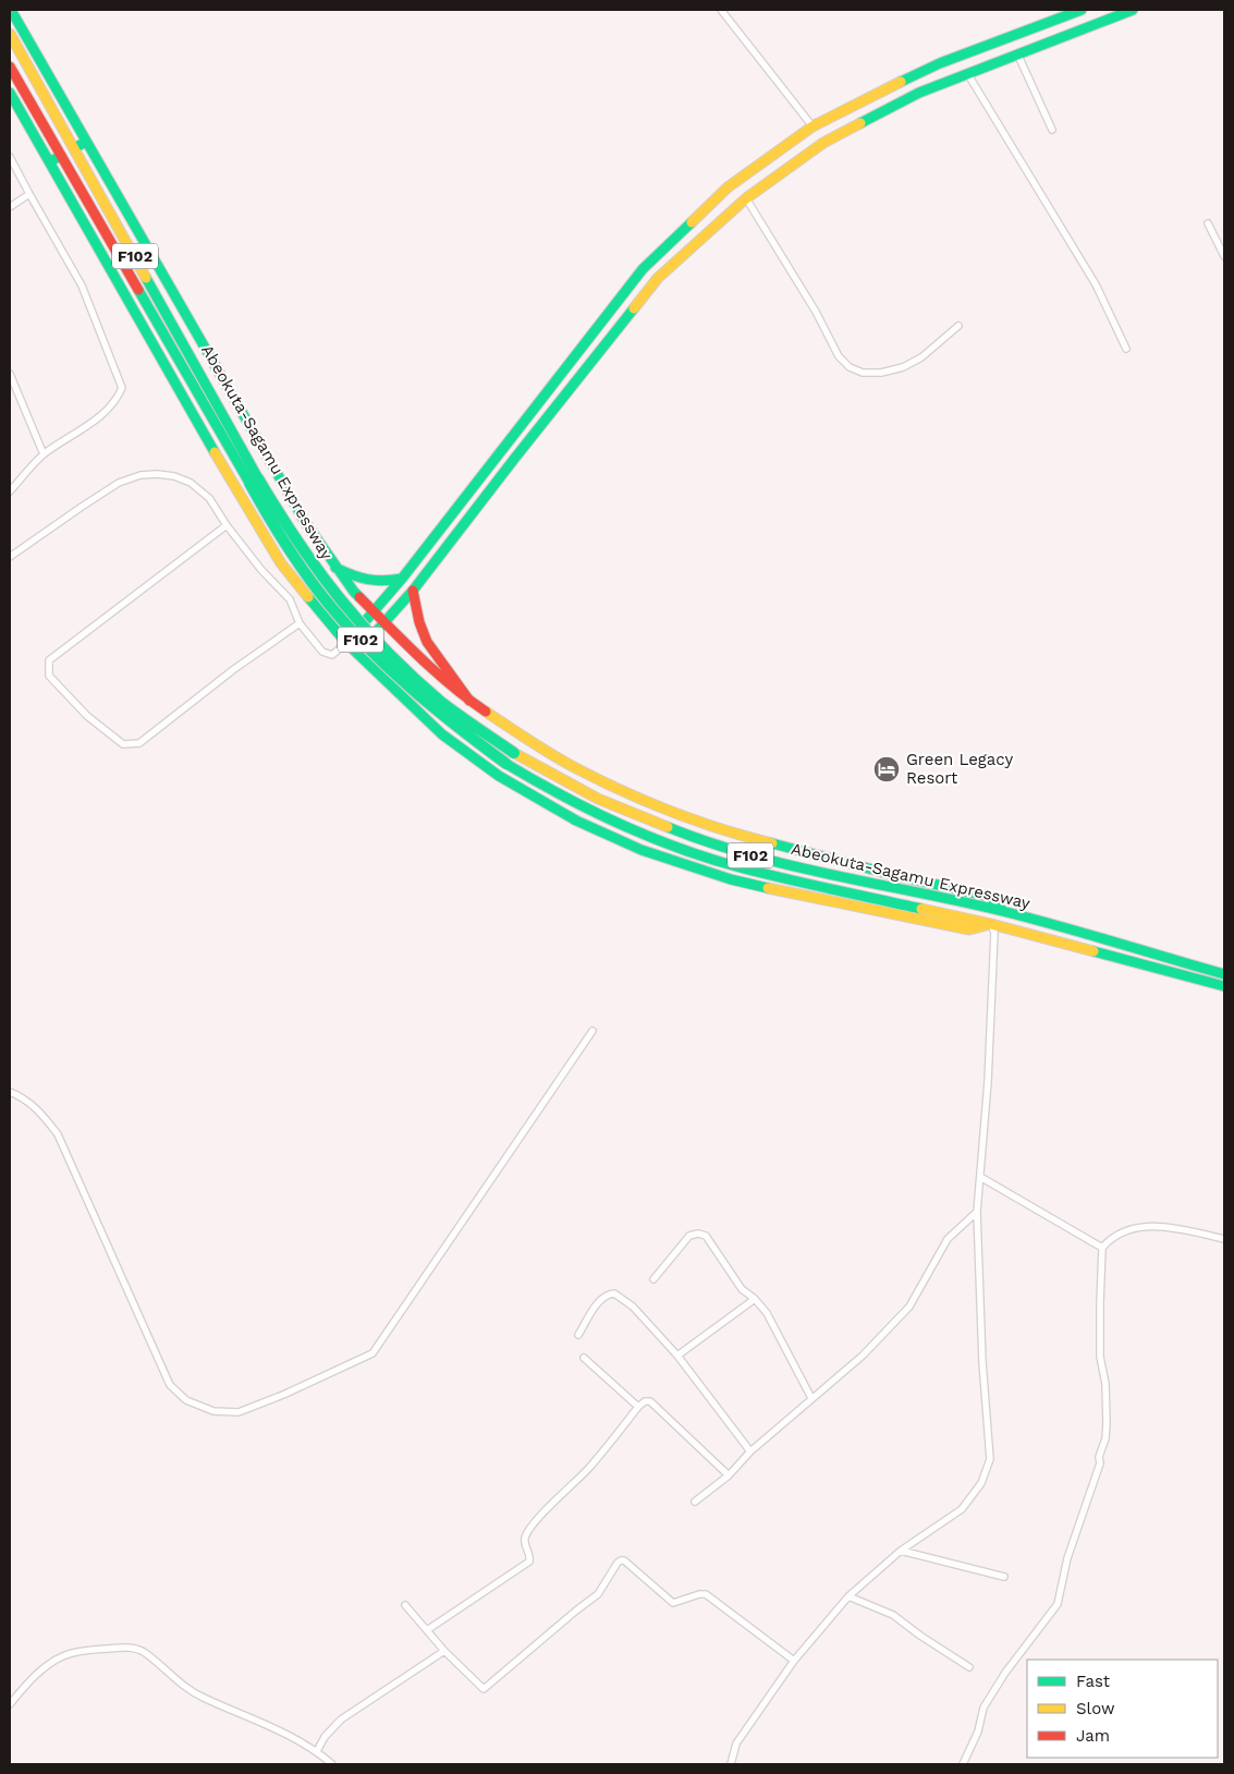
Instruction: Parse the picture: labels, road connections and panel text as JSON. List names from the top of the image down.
{
  "streets": {
    "main road": ["F102", "Abeokuta-Sagamu Expressway"]
  },
  "places": {
    "hotel": ["Green Legacy Resort"]
  },
  "legend": ["Fast", "Slow", "Jam"]
}
